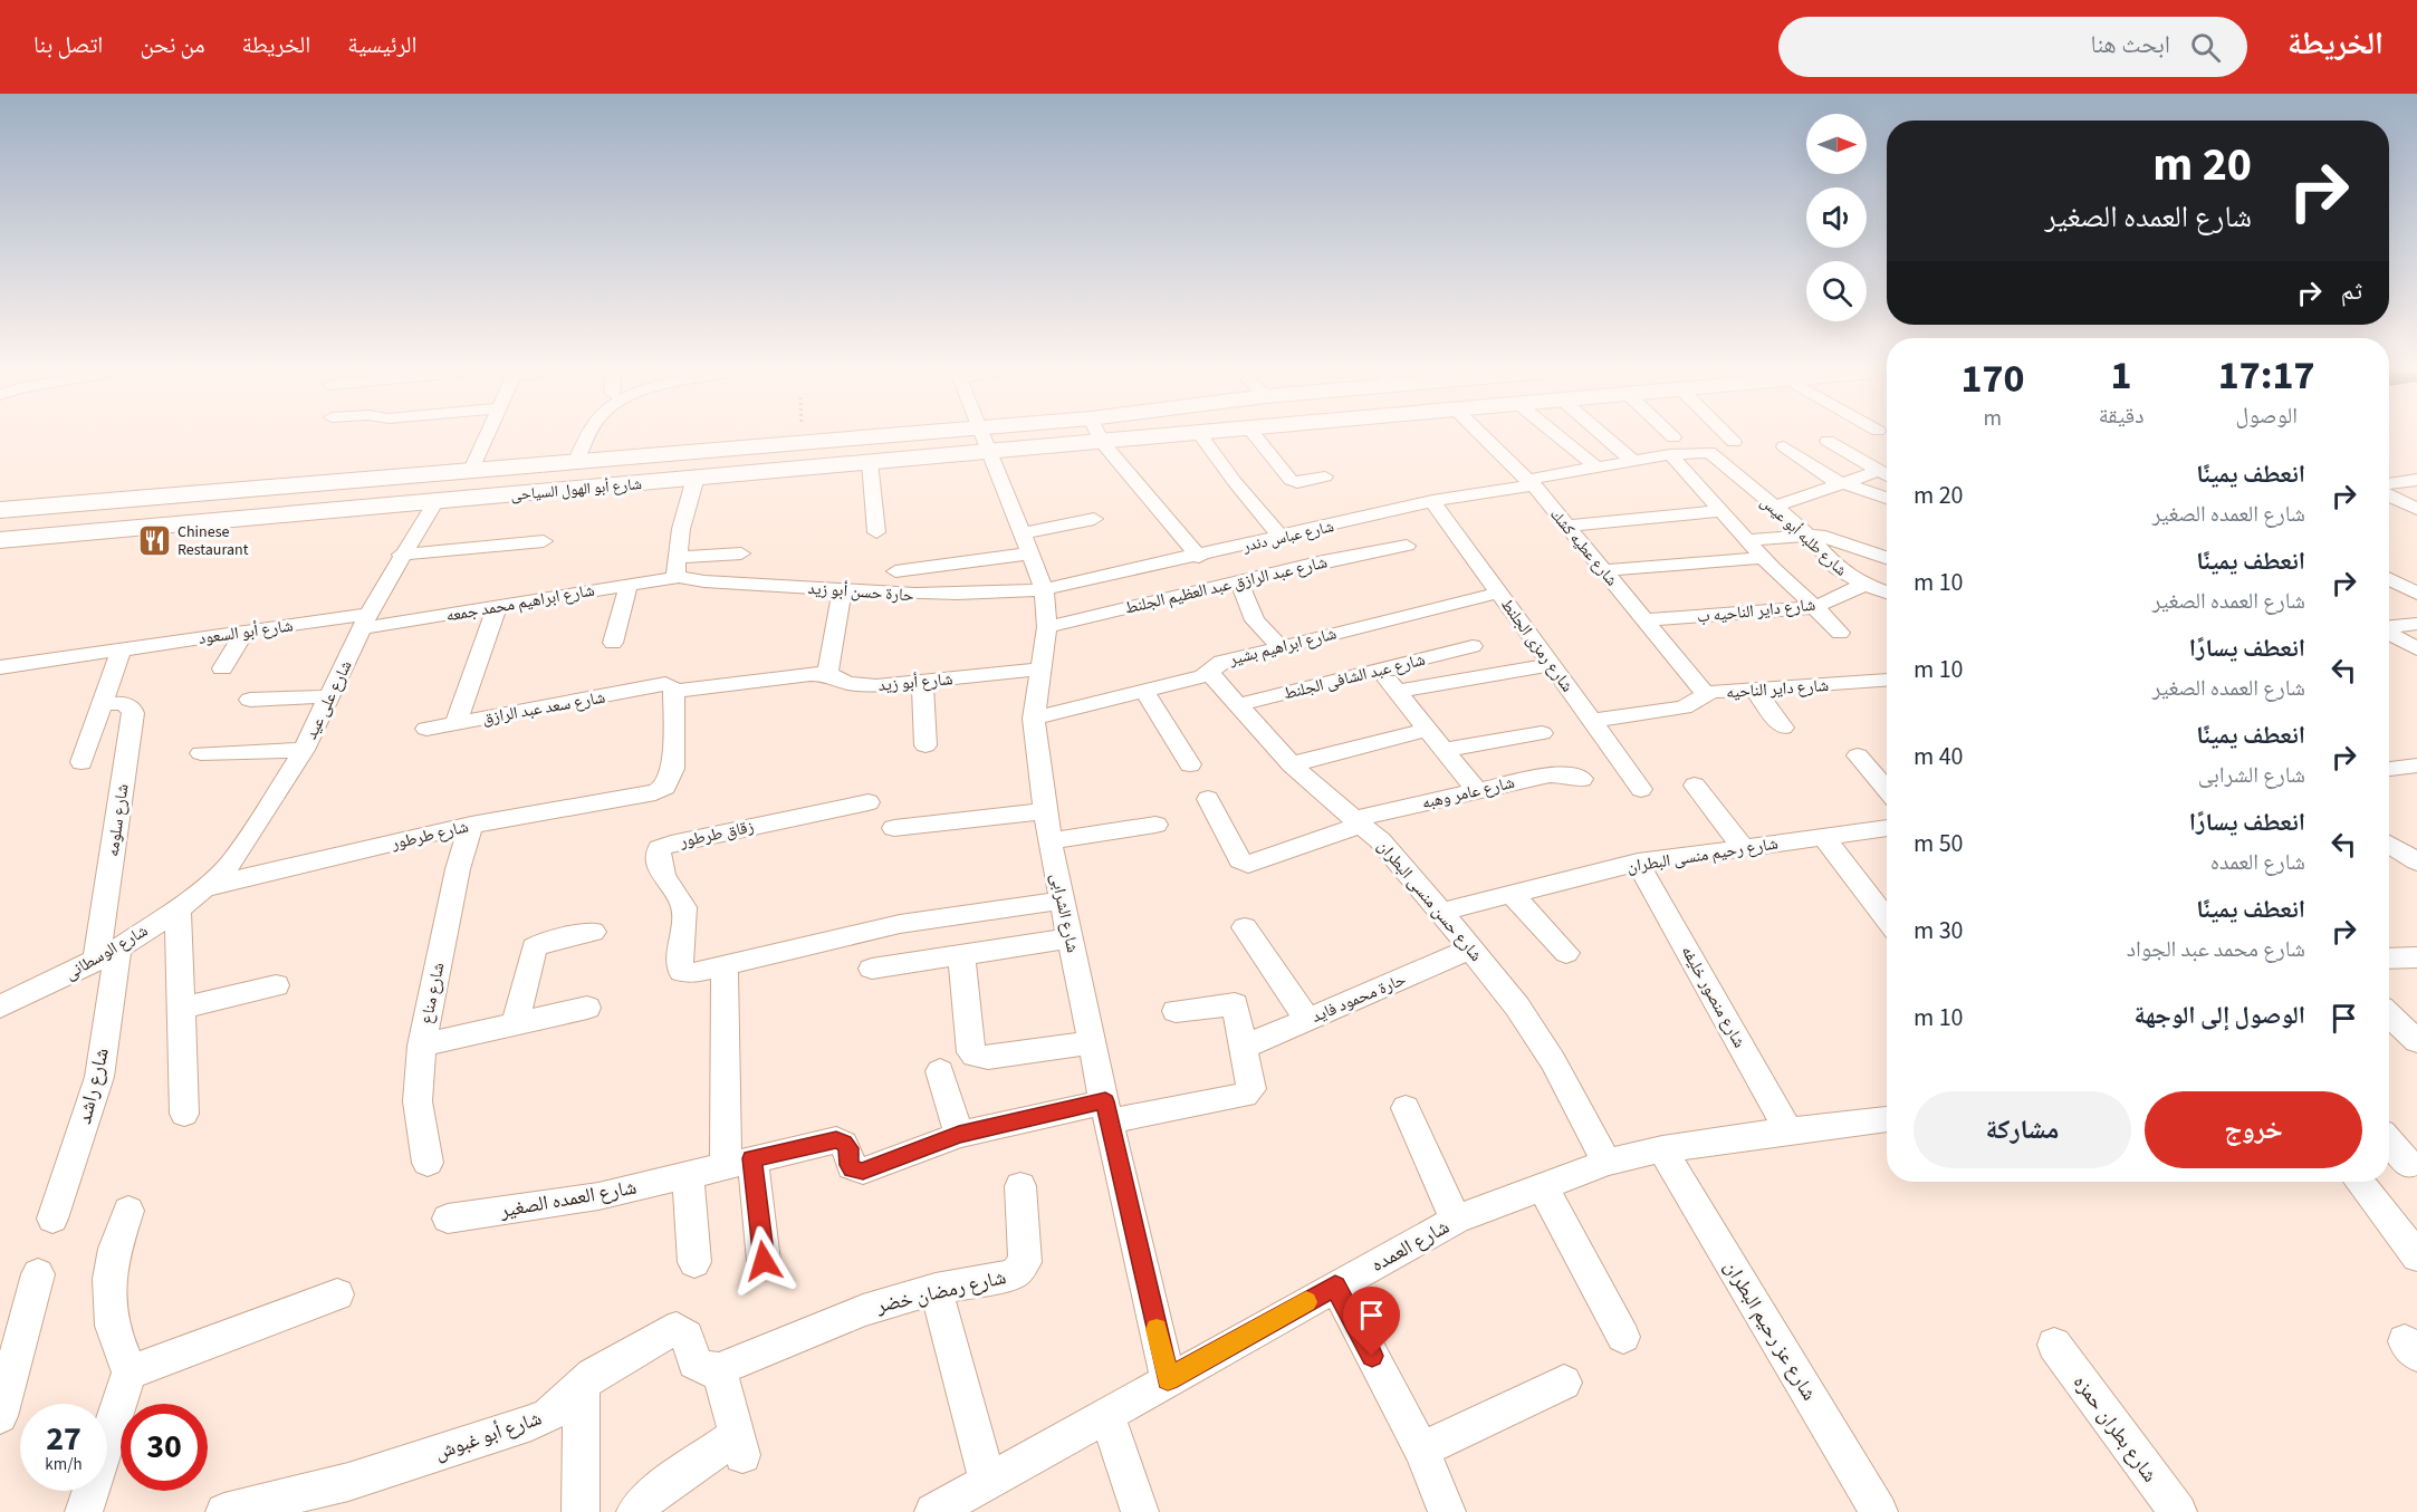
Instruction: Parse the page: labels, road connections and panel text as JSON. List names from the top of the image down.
{
  "streets": {
    "main road": ["شارع أبو الهول السياحى"],
    "street": [
      "شارع عباس دندر",
      "شارع طلبه أبو عيس",
      "شارع عطيه كشك",
      "شارع عبد الرازق عبد العظيم الجلنط",
      "حارة حسن أبو زيد",
      "شارع ابراهيم محمد جمعه",
      "شارع داير الناحيه ب",
      "شارع أبو السعود",
      "شارع رمزى الجلنط",
      "شارع ابراهيم بشير",
      "شارع عبد الشافى الجلنط",
      "شارع أبو زيد",
      "شارع داير الناحيه",
      "شارع على عيد",
      "شارع سعد عبد الرازق",
      "شارع عامر وهبه",
      "شارع سلومه",
      "زقاق طرطور",
      "شارع طرطور",
      "شارع رحيم منسى البطران",
      "شارع حسن منسى البطران",
      "شارع الشرابى",
      "شارع الوسطانى",
      "شارع مناع",
      "شارع منصور خليفه",
      "حارة محمود فايد",
      "شارع راشد",
      "شارع العمده الصغير",
      "شارع العمده",
      "شارع رمضان خضر",
      "شارع عز رحيم البطران",
      "شارع بطران حمزه",
      "شارع أبو غبوش"
    ]
  },
  "crossings": [
    ["شارع أبو الهول السياحى", "شارع على عيد"],
    ["شارع أبو الهول السياحى", "شارع الشرابى"],
    ["شارع عباس دندر", "شارع طلبه أبو عيس"],
    ["شارع عباس دندر", "شارع عطيه كشك"],
    ["شارع عباس دندر", "حارة حسن أبو زيد"],
    ["شارع عباس دندر", "شارع رمزى الجلنط"],
    ["شارع عباس دندر", "شارع الشرابى"],
    ["شارع طلبه أبو عيس", "شارع عطيه كشك"],
    ["شارع طلبه أبو عيس", "شارع داير الناحيه ب"],
    ["شارع عطيه كشك", "شارع داير الناحيه ب"],
    ["شارع عطيه كشك", "شارع داير الناحيه"],
    ["شارع عبد الرازق عبد العظيم الجلنط", "شارع الشرابى"],
    ["حارة حسن أبو زيد", "شارع ابراهيم محمد جمعه"],
    ["حارة حسن أبو زيد", "شارع الشرابى"],
    ["شارع ابراهيم محمد جمعه", "شارع أبو السعود"],
    ["شارع ابراهيم محمد جمعه", "شارع على عيد"],
    ["شارع أبو السعود", "شارع على عيد"],
    ["شارع رمزى الجلنط", "شارع ابراهيم بشير"],
    ["شارع رمزى الجلنط", "شارع داير الناحيه"],
    ["شارع ابراهيم بشير", "شارع حسن منسى البطران"],
    ["شارع ابراهيم بشير", "شارع الشرابى"],
    ["شارع عبد الشافى الجلنط", "شارع حسن منسى البطران"],
    ["شارع أبو زيد", "شارع سعد عبد الرازق"],
    ["شارع أبو زيد", "شارع طرطور"],
    ["شارع أبو زيد", "شارع الشرابى"],
    ["شارع على عيد", "شارع طرطور"],
    ["شارع على عيد", "شارع الوسطانى"],
    ["شارع سعد عبد الرازق", "شارع طرطور"],
    ["شارع عامر وهبه", "شارع حسن منسى البطران"],
    ["شارع سلومه", "شارع الوسطانى"],
    ["شارع سلومه", "شارع راشد"],
    ["زقاق طرطور", "شارع الشرابى"],
    ["شارع طرطور", "شارع الوسطانى"],
    ["شارع طرطور", "شارع مناع"],
    ["شارع رحيم منسى البطران", "شارع حسن منسى البطران"],
    ["شارع رحيم منسى البطران", "شارع منصور خليفه"],
    ["شارع حسن منسى البطران", "حارة محمود فايد"],
    ["شارع حسن منسى البطران", "شارع العمده"],
    ["شارع الشرابى", "شارع العمده الصغير"],
    ["شارع الشرابى", "شارع العمده"],
    ["شارع الوسطانى", "شارع راشد"],
    ["شارع منصور خليفه", "شارع العمده"],
    ["حارة محمود فايد", "شارع العمده الصغير"],
    ["شارع العمده", "شارع عز رحيم البطران"],
    ["شارع رمضان خضر", "شارع أبو غبوش"]
  ],
  "places": {
    "restaurant": ["Chinese Restaurant"]
  },
  "north": "right",
  "page": {
    "header": "الخريطة",
    "search": "ابحث هنا",
    "nav": [
      "الرئيسية",
      "الخريطة",
      "من نحن",
      "اتصل بنا"
    ],
    "turn": ["20 m", "شارع العمده الصغير"],
    "then": "ثم",
    "eta": [
      "17:17",
      "الوصول",
      "1",
      "دقيقة",
      "170",
      "m"
    ],
    "list": [
      {
        "name": "انعطف يمينًا",
        "note": "شارع العمده الصغير",
        "value": "20 m"
      },
      {
        "name": "انعطف يمينًا",
        "note": "شارع العمده الصغير",
        "value": "10 m"
      },
      {
        "name": "انعطف يسارًا",
        "note": "شارع العمده الصغير",
        "value": "10 m"
      },
      {
        "name": "انعطف يمينًا",
        "note": "شارع الشرابى",
        "value": "40 m"
      },
      {
        "name": "انعطف يسارًا",
        "note": "شارع العمده",
        "value": "50 m"
      },
      {
        "name": "انعطف يمينًا",
        "note": "شارع محمد عبد الجواد",
        "value": "30 m"
      },
      {
        "name": "الوصول إلى الوجهة",
        "value": "10 m"
      }
    ],
    "buttons": ["خروج", "مشاركة"],
    "speed": "27 km/h",
    "limit": "30"
  }
}
